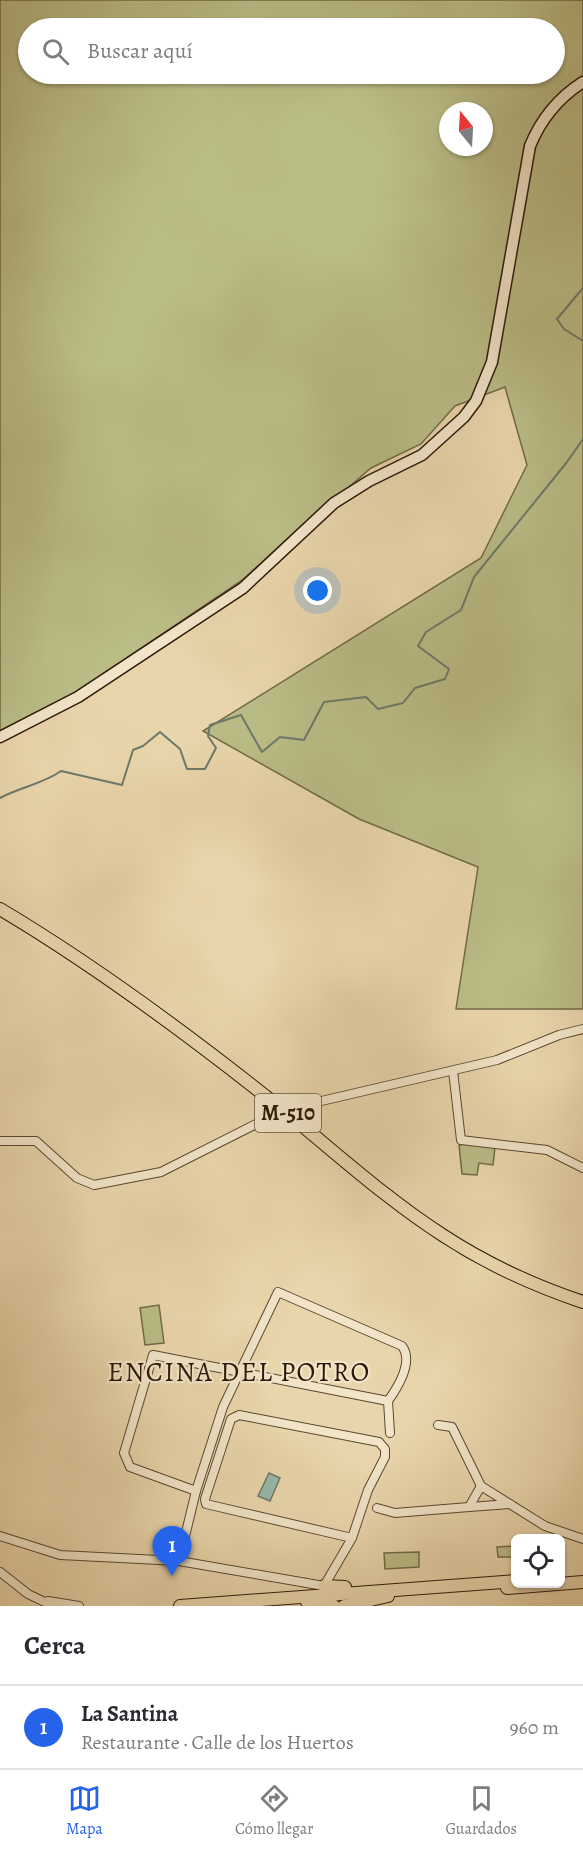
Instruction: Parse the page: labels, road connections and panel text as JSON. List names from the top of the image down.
{
  "streets": {
    "main road": ["M-510"]
  },
  "districts": ["ENCINA DEL POTRO"],
  "north": "top",
  "page": {
    "search": "Buscar aquí",
    "pins": "1",
    "heading": "Cerca",
    "list": [
      {
        "mark": "1",
        "name": "La Santina",
        "note": "Restaurante · Calle de los Huertos",
        "value": "960 m"
      }
    ],
    "nav": ["Mapa", "Cómo llegar", "Guardados"]
  }
}
